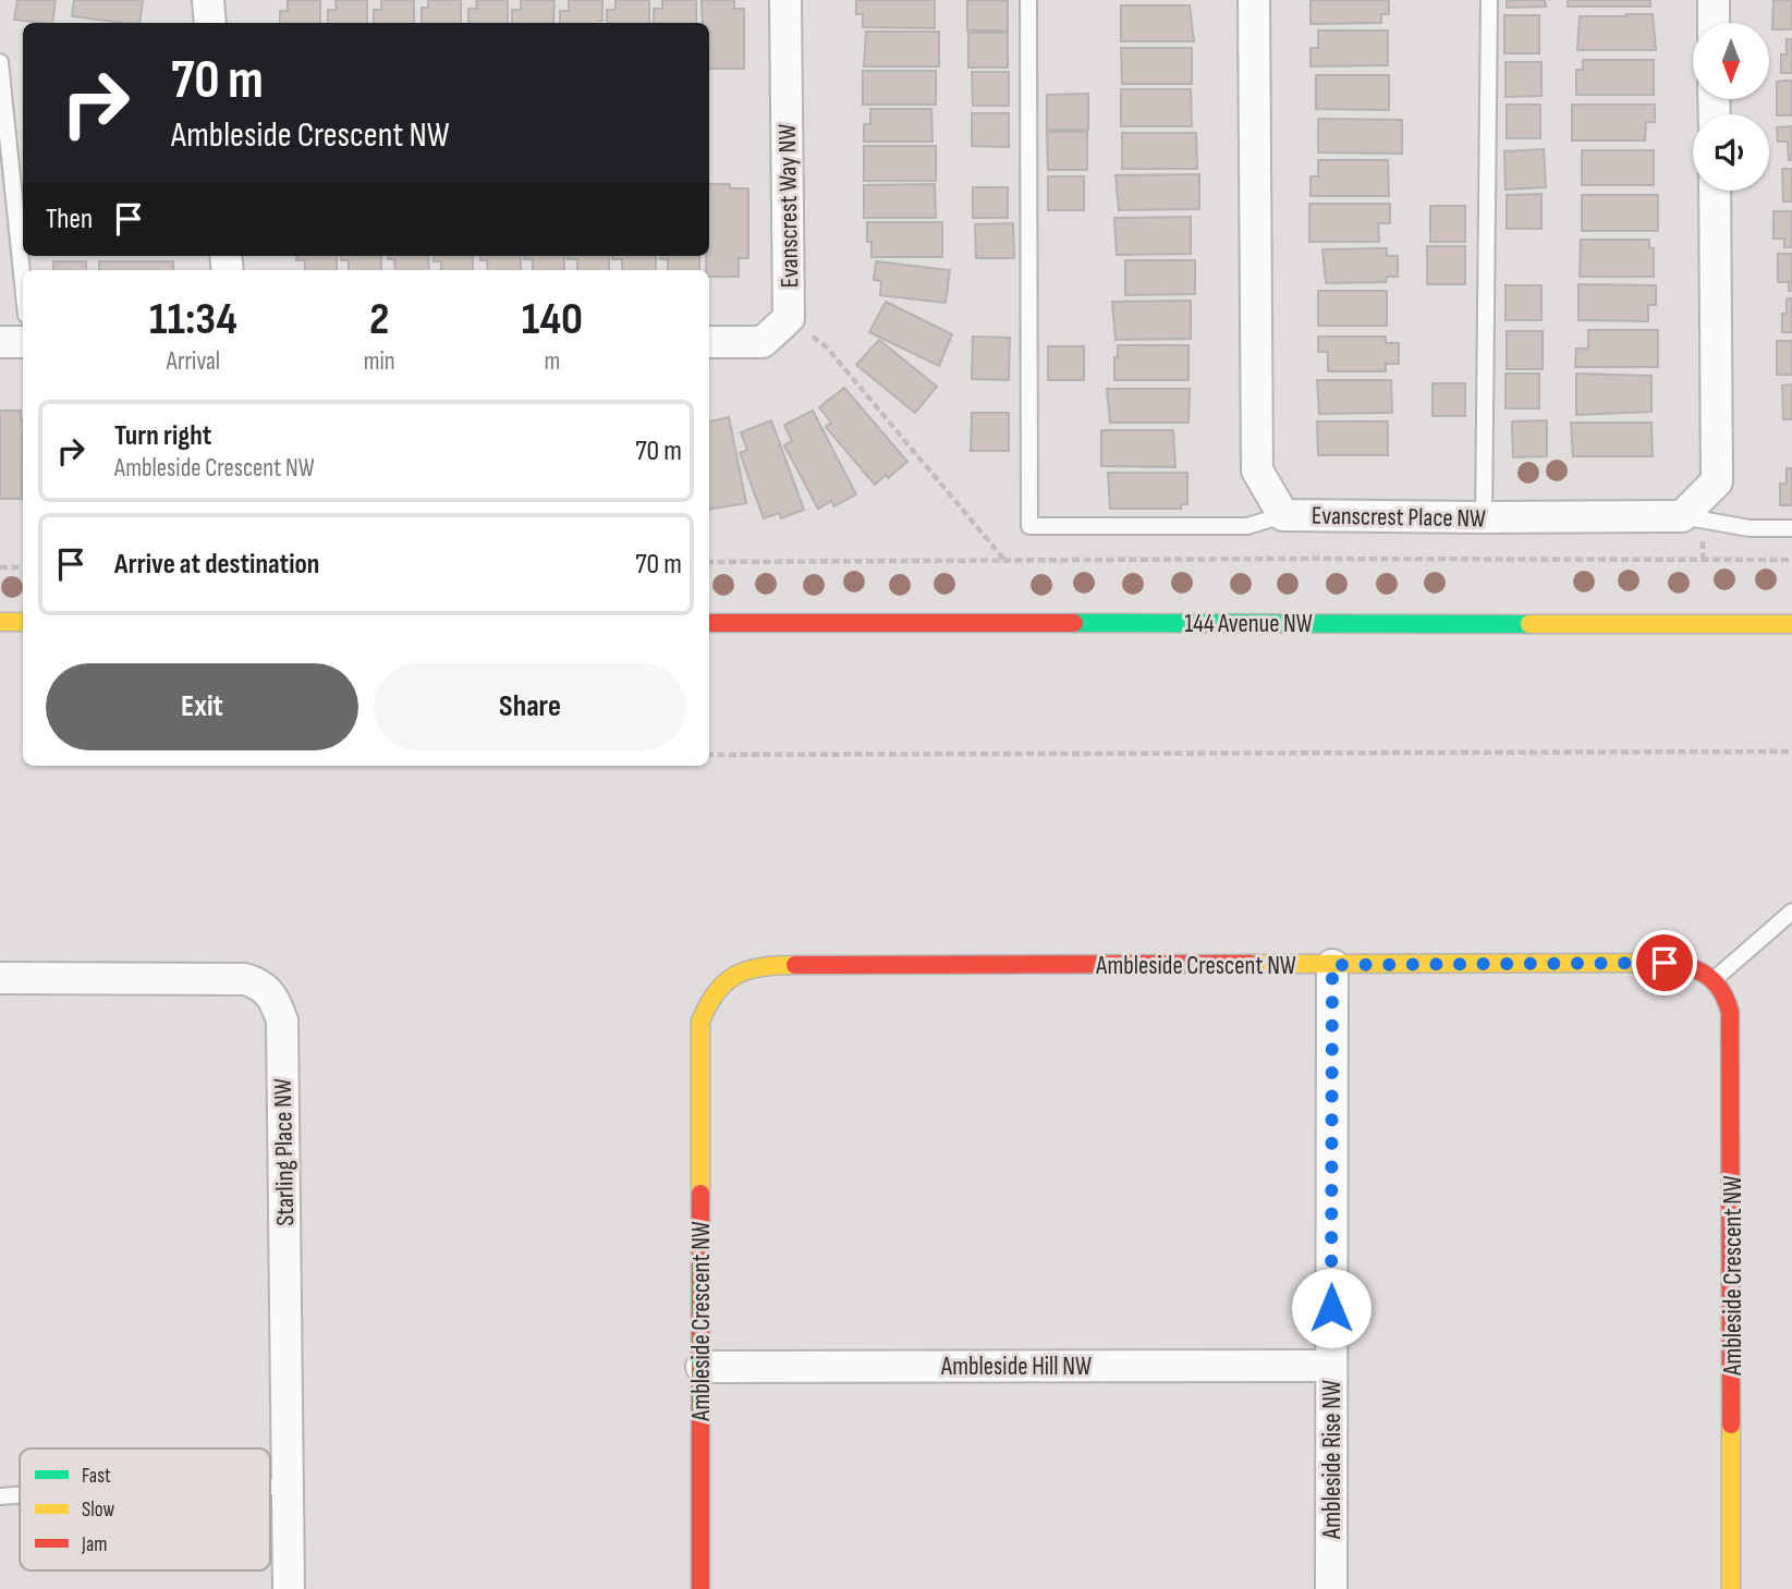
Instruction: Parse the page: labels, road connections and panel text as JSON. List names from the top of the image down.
{
  "streets": {
    "street": [
      "Evanscrest Way NW",
      "Evanscrest Place NW",
      "144 Avenue NW",
      "Ambleside Crescent NW",
      "Starling Place NW",
      "Ambleside Hill NW",
      "Ambleside Rise NW"
    ]
  },
  "crossings": [
    ["Ambleside Crescent NW", "Ambleside Hill NW"],
    ["Ambleside Crescent NW", "Ambleside Rise NW"],
    ["Ambleside Hill NW", "Ambleside Rise NW"]
  ],
  "legend": ["Fast", "Slow", "Jam"],
  "north": "bottom",
  "page": {
    "turn": ["70 m", "Ambleside Crescent NW"],
    "then": "Then",
    "eta": [
      "11:34",
      "Arrival",
      "2",
      "min",
      "140",
      "m"
    ],
    "list": [
      {
        "name": "Turn right",
        "note": "Ambleside Crescent NW",
        "value": "70 m"
      },
      {
        "name": "Arrive at destination",
        "value": "70 m"
      }
    ],
    "buttons": ["Exit", "Share"]
  }
}
